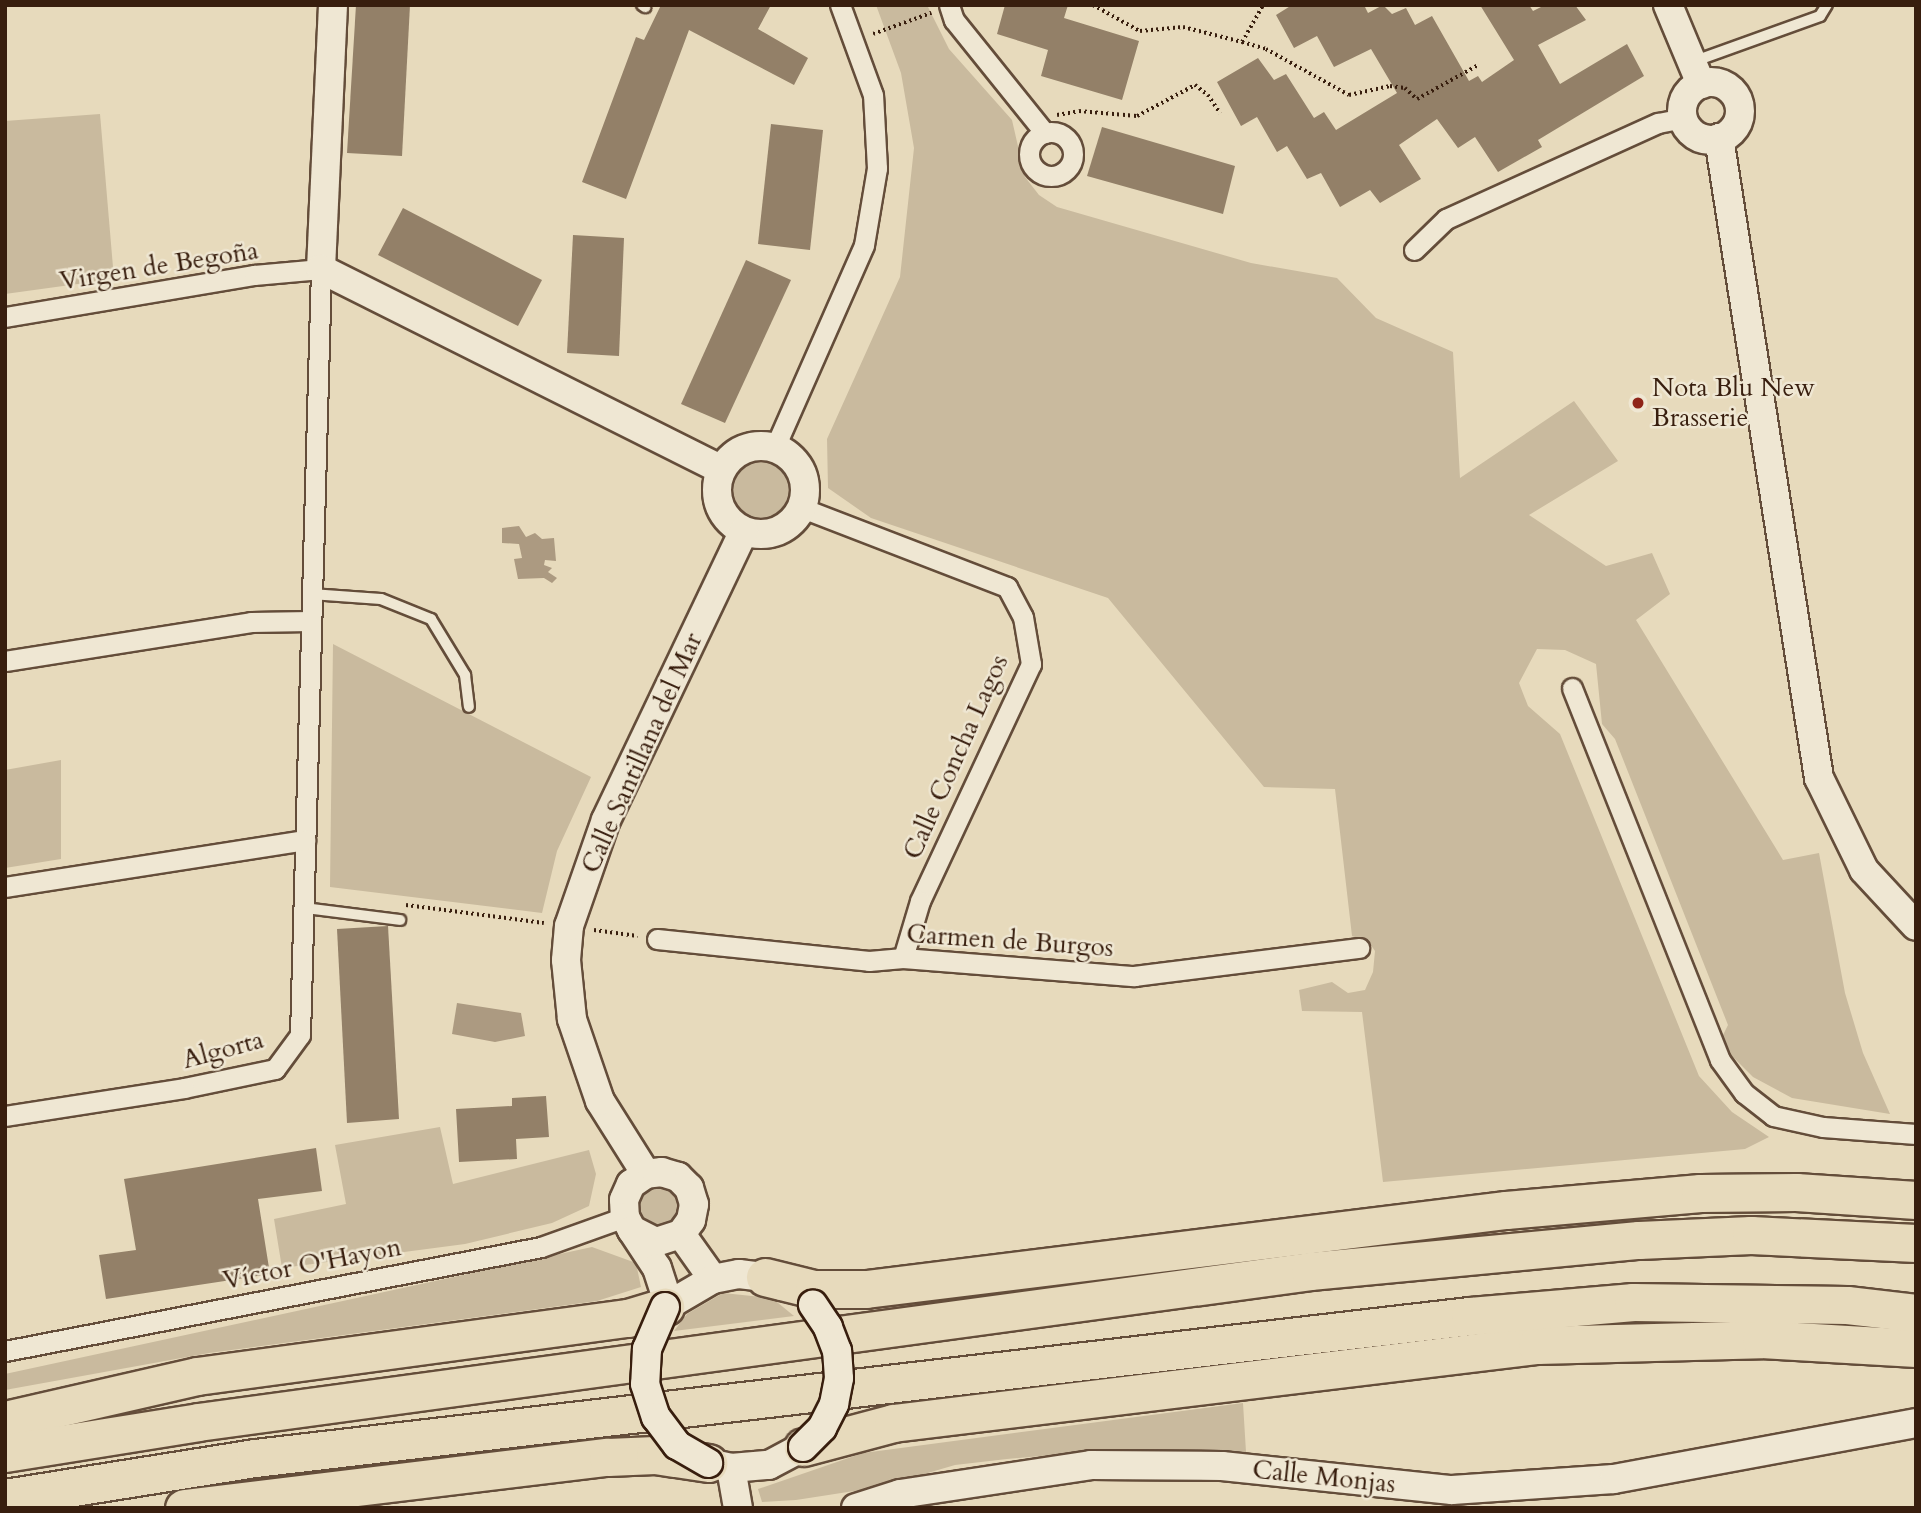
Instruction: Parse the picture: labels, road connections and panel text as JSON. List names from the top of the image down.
{
  "streets": {
    "street": [
      "Virgen de Begoña",
      "Calle Santillana del Mar",
      "Calle Concha Lagos",
      "Carmen de Burgos",
      "Algorta",
      "Víctor O'Hayon",
      "Calle Monjas"
    ]
  },
  "crossings": [
    ["Virgen de Begoña", "Algorta"],
    ["Calle Santillana del Mar", "Calle Concha Lagos"],
    ["Calle Santillana del Mar", "Víctor O'Hayon"],
    ["Calle Concha Lagos", "Carmen de Burgos"]
  ],
  "places": ["Nota Blu New Brasserie"]
}
